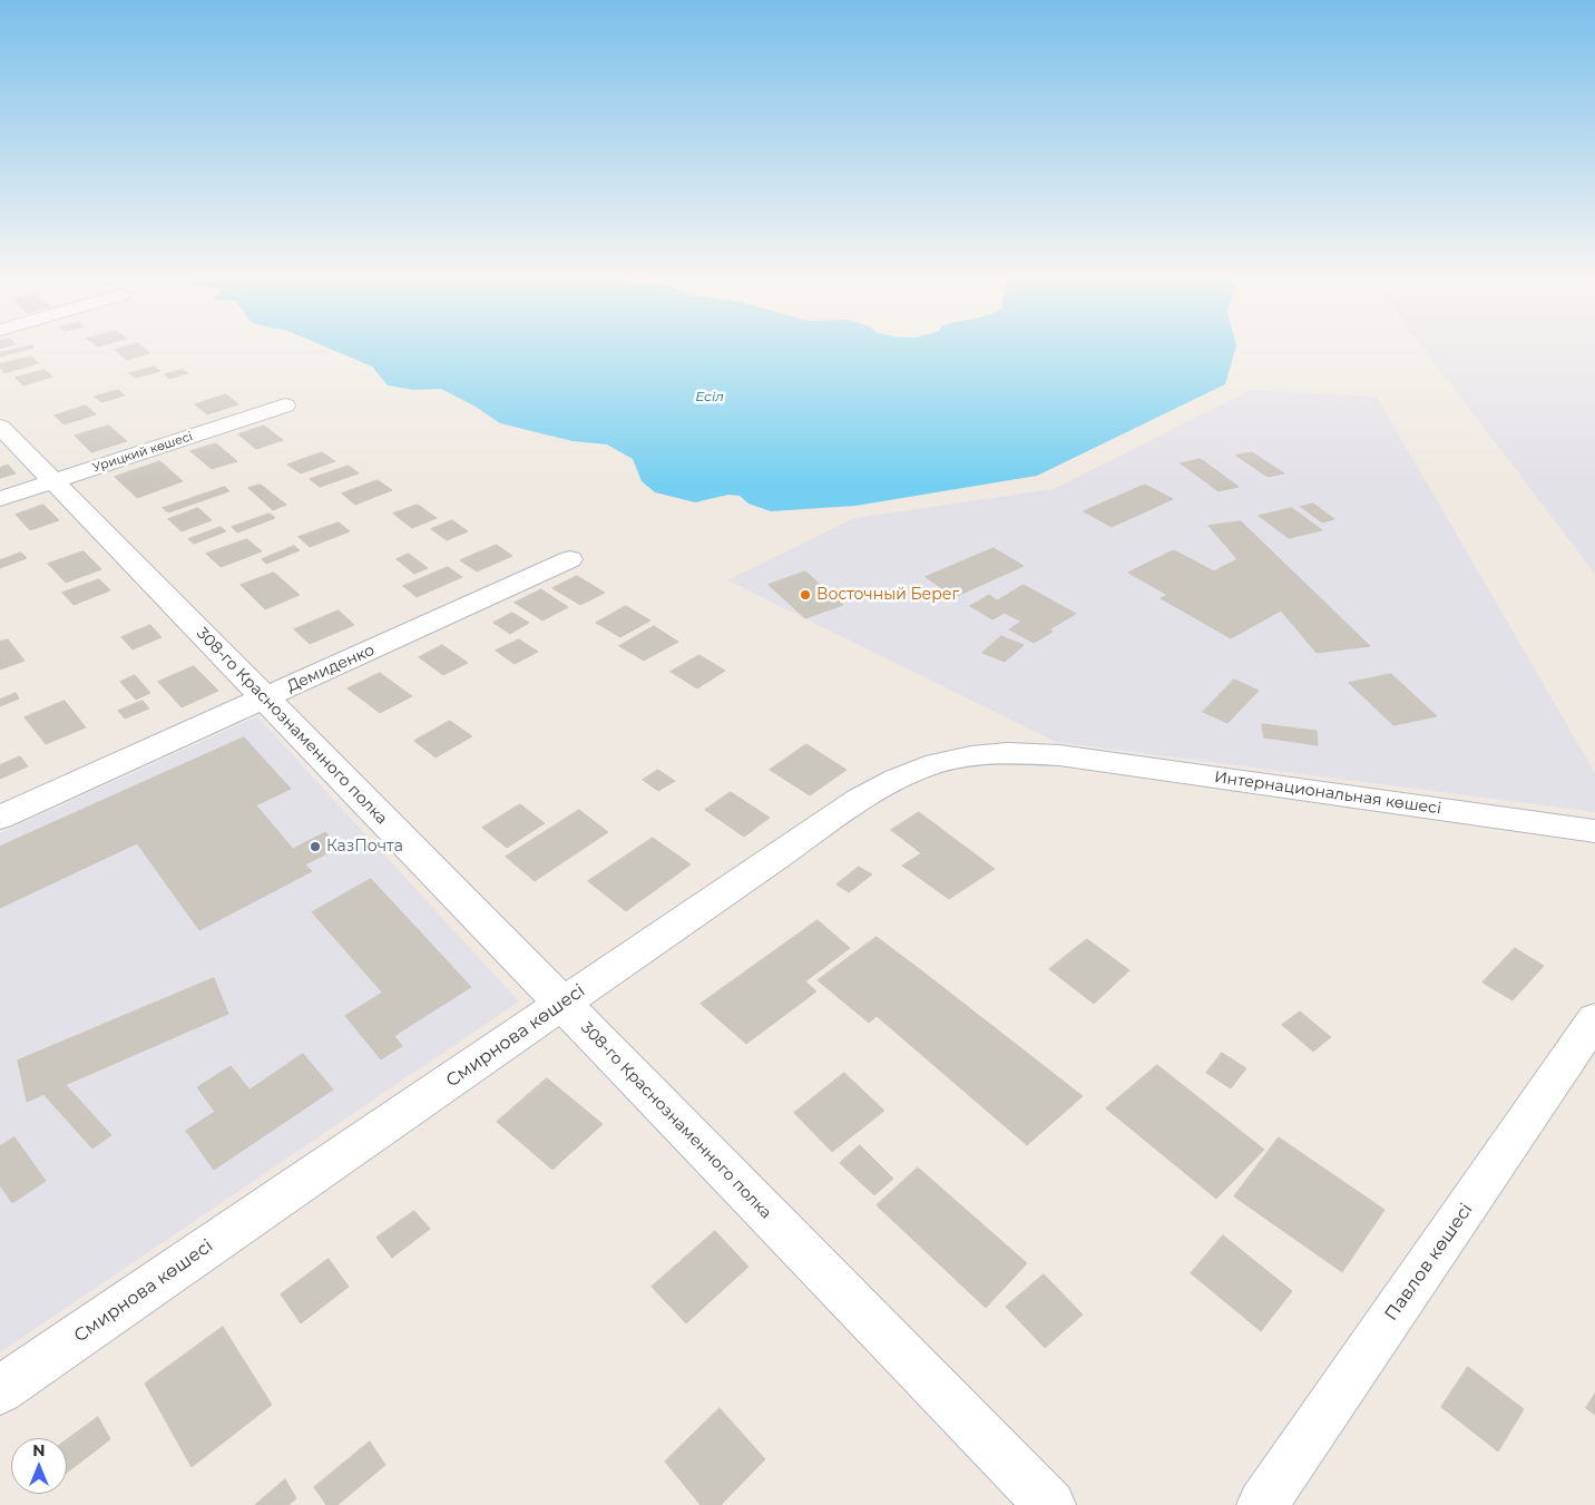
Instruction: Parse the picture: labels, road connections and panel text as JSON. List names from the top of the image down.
{
  "streets": {
    "street": [
      "Урицкий көшесі",
      "Демиденко",
      "308-го Краснознаменного полка",
      "Интернациональная көшесі",
      "Смирнова көшесі",
      "Павлов көшесі"
    ]
  },
  "crossings": [
    ["Урицкий көшесі", "308-го Краснознаменного полка"],
    ["Демиденко", "308-го Краснознаменного полка"],
    ["308-го Краснознаменного полка", "Смирнова көшесі"],
    ["Интернациональная көшесі", "Смирнова көшесі"]
  ],
  "water": ["Есіл"],
  "places": ["Восточный Берег", "КазПочта"],
  "north": "top"
}
